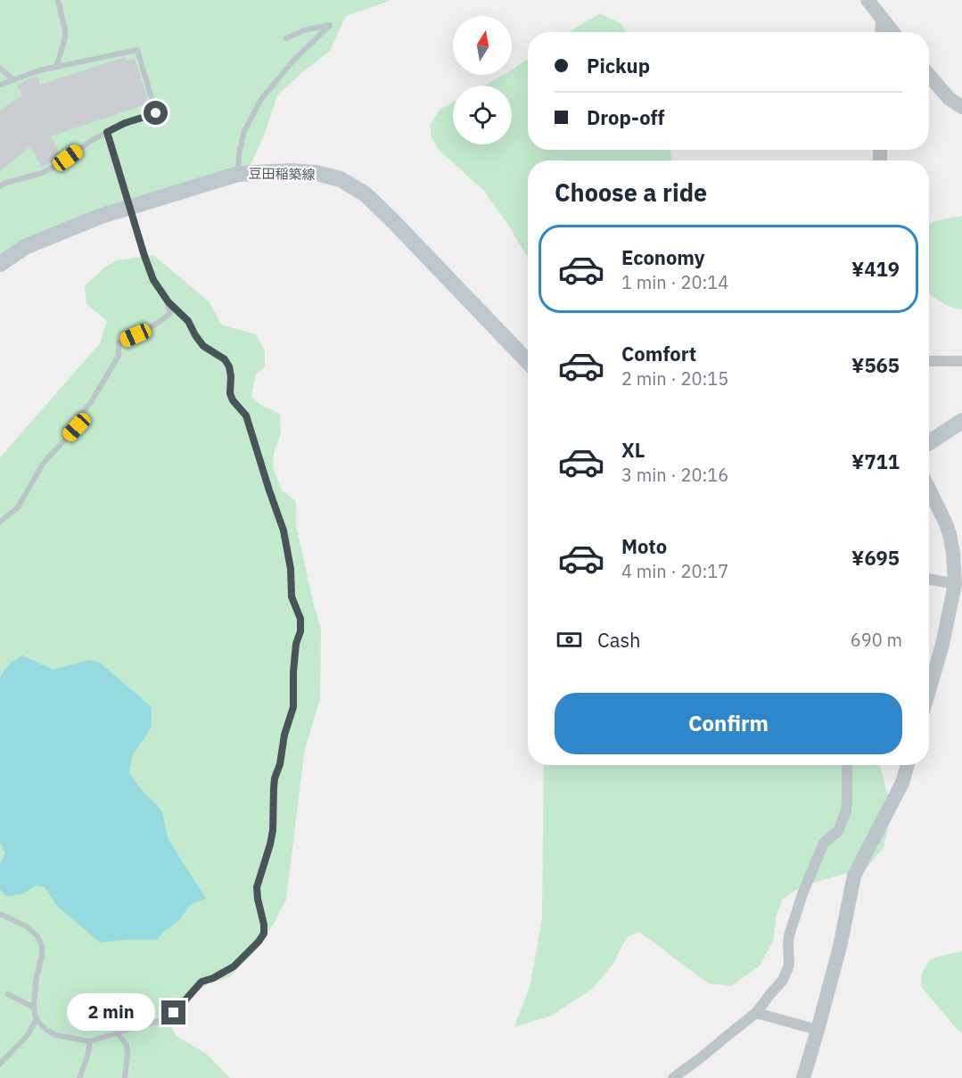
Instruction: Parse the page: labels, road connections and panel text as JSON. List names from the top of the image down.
{
  "streets": {
    "main road": ["豆田稲築線"]
  },
  "north": "top",
  "page": {
    "banner": ["Pickup", "Drop-off"],
    "heading": "Choose a ride",
    "list": [
      {
        "name": "Economy",
        "note": "1 min · 20:14",
        "value": "¥419"
      },
      {
        "name": "Comfort",
        "note": "2 min · 20:15",
        "value": "¥565"
      },
      {
        "name": "XL",
        "note": "3 min · 20:16",
        "value": "¥711"
      },
      {
        "name": "Moto",
        "note": "4 min · 20:17",
        "value": "¥695"
      }
    ],
    "pay": ["Cash", "690 m"],
    "buttons": "Confirm",
    "bubble": "2 min"
  }
}
